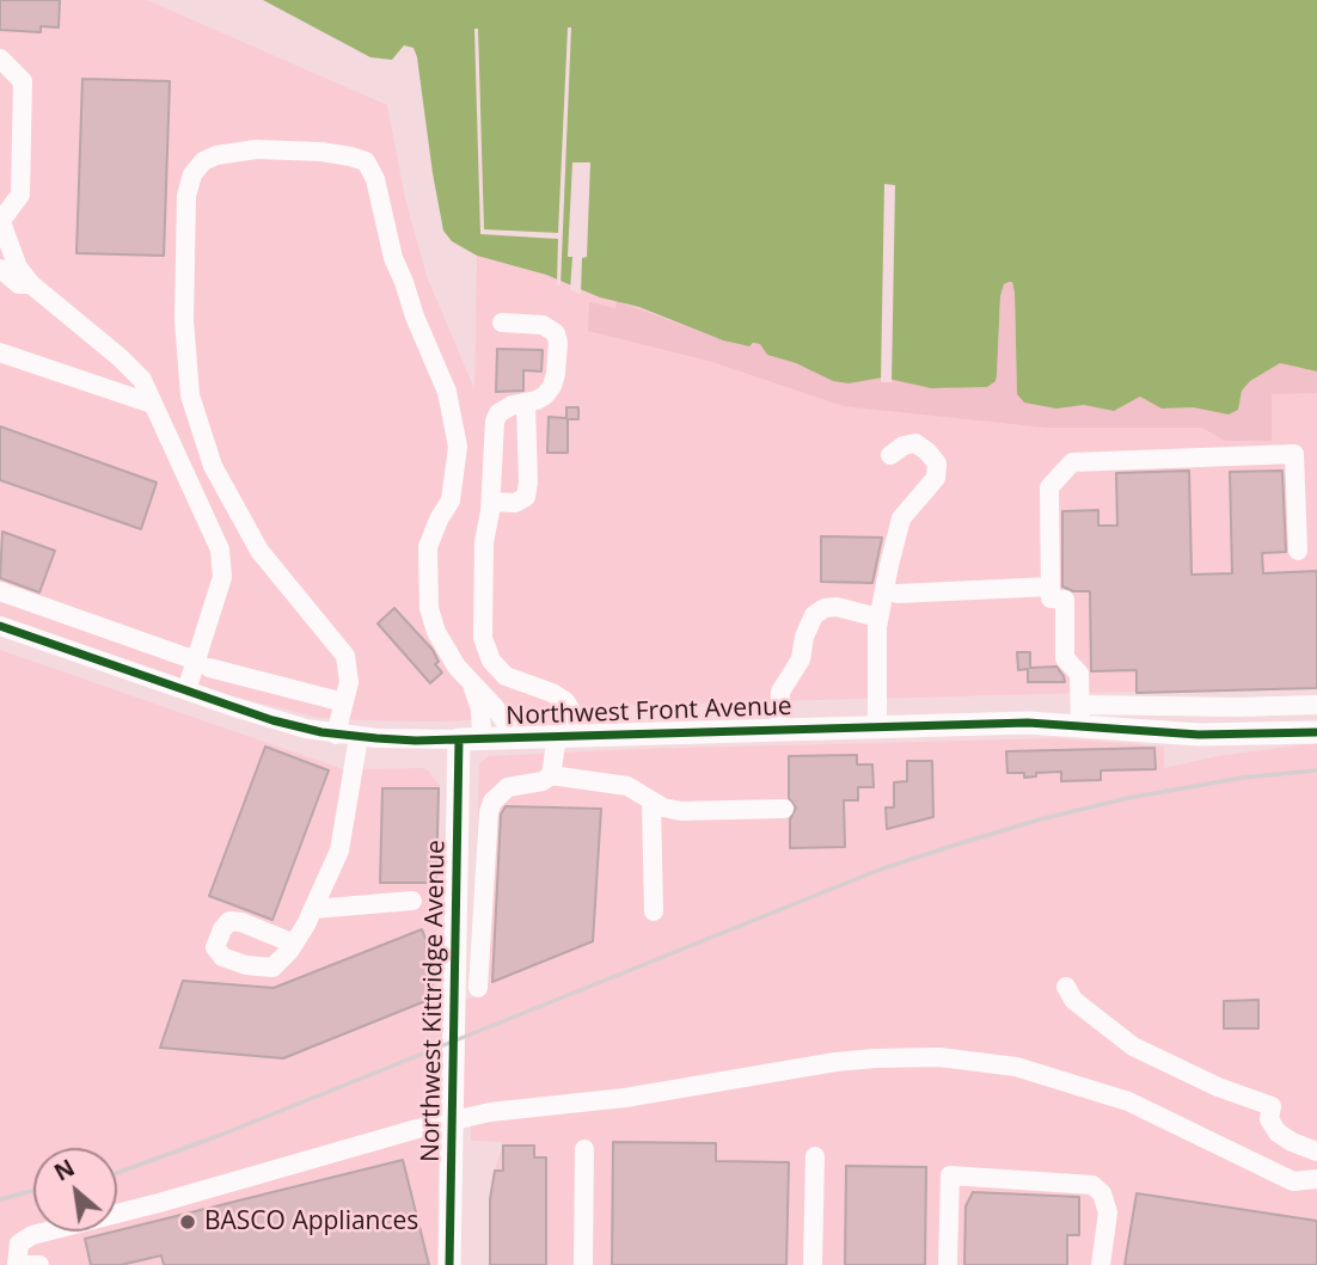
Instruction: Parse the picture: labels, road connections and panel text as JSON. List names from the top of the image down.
{
  "streets": {
    "main road": ["Northwest Front Avenue", "Northwest Kittridge Avenue"]
  },
  "crossings": [
    ["Northwest Front Avenue", "Northwest Kittridge Avenue"]
  ],
  "places": ["BASCO Appliances"],
  "north": "top left"
}
